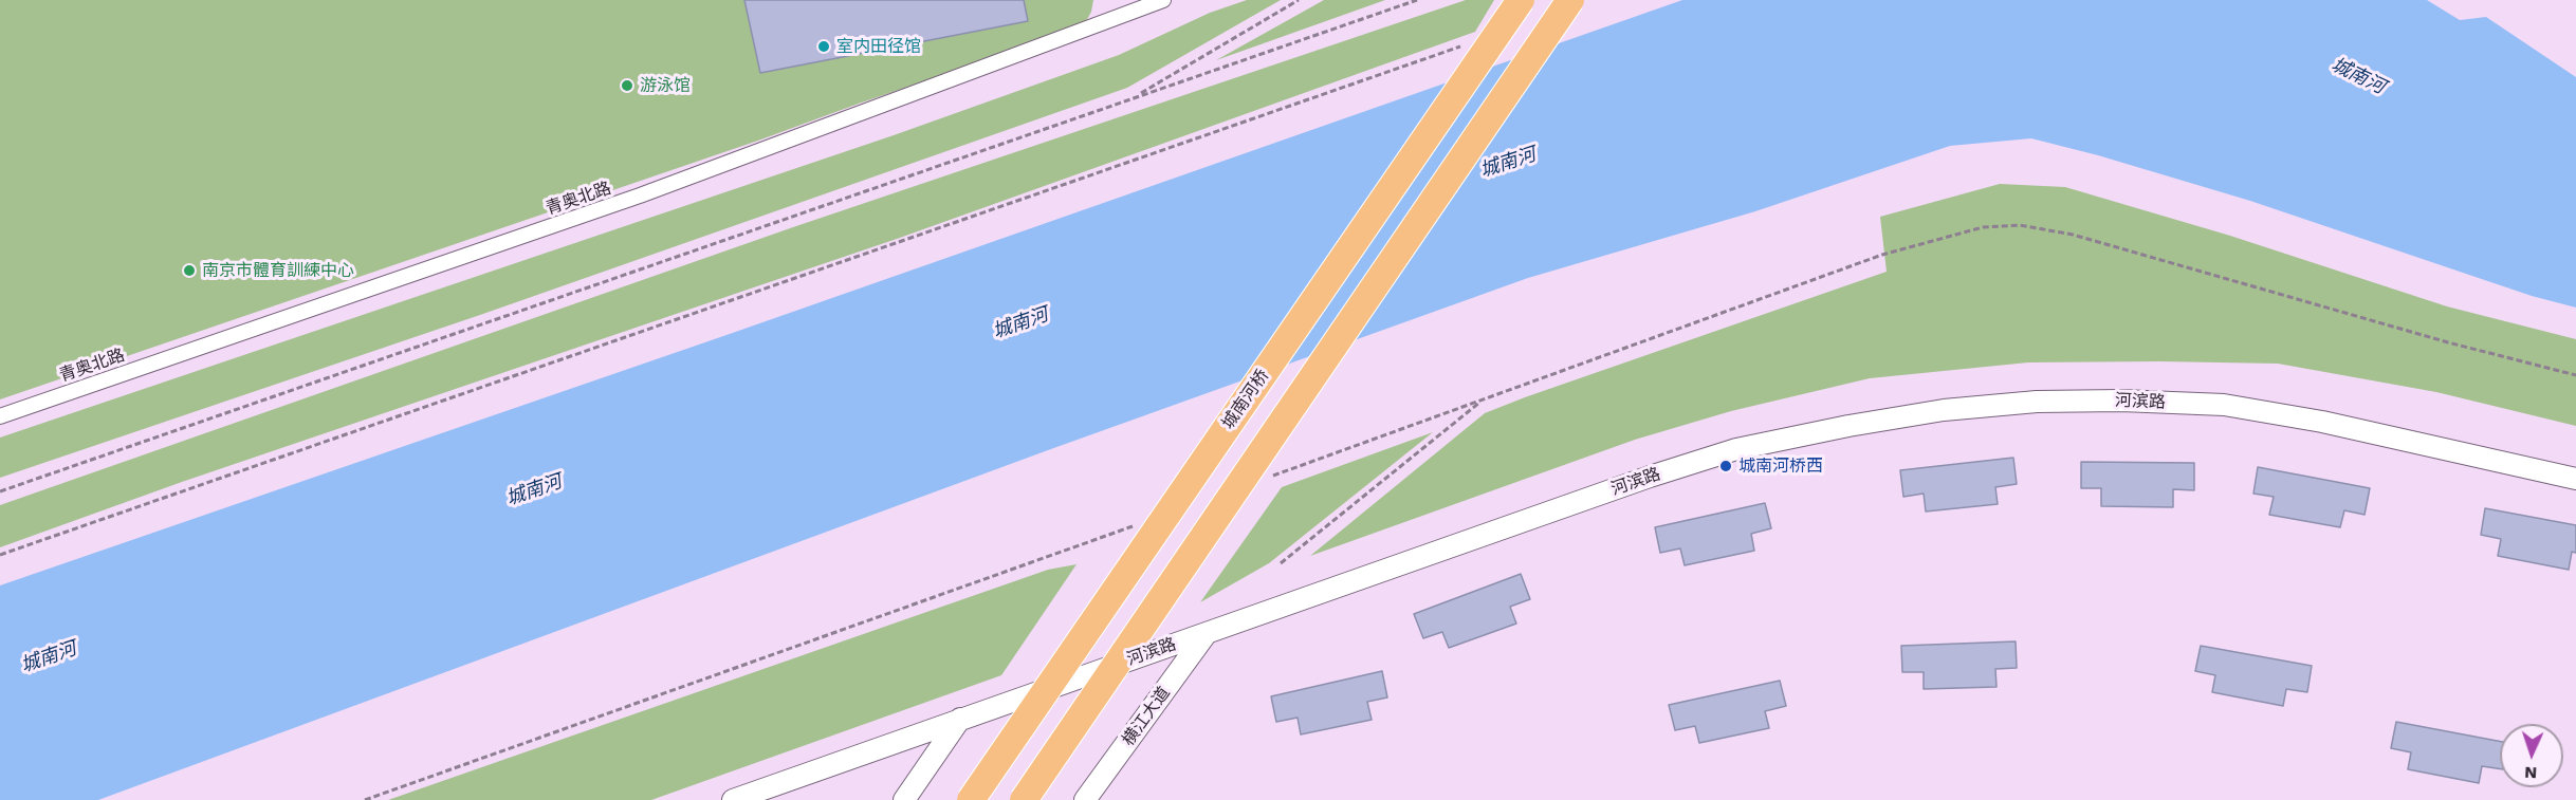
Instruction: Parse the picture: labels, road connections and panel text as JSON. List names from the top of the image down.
{
  "streets": {
    "highway": ["城南河桥"],
    "street": ["青奥北路", "河滨路", "横江大道"]
  },
  "crossings": [
    ["河滨路", "横江大道"]
  ],
  "water": ["城南河"],
  "places": [
    "室内田径馆",
    "游泳馆",
    "南京市體育訓練中心",
    "城南河桥西"
  ],
  "north": "bottom"
}
